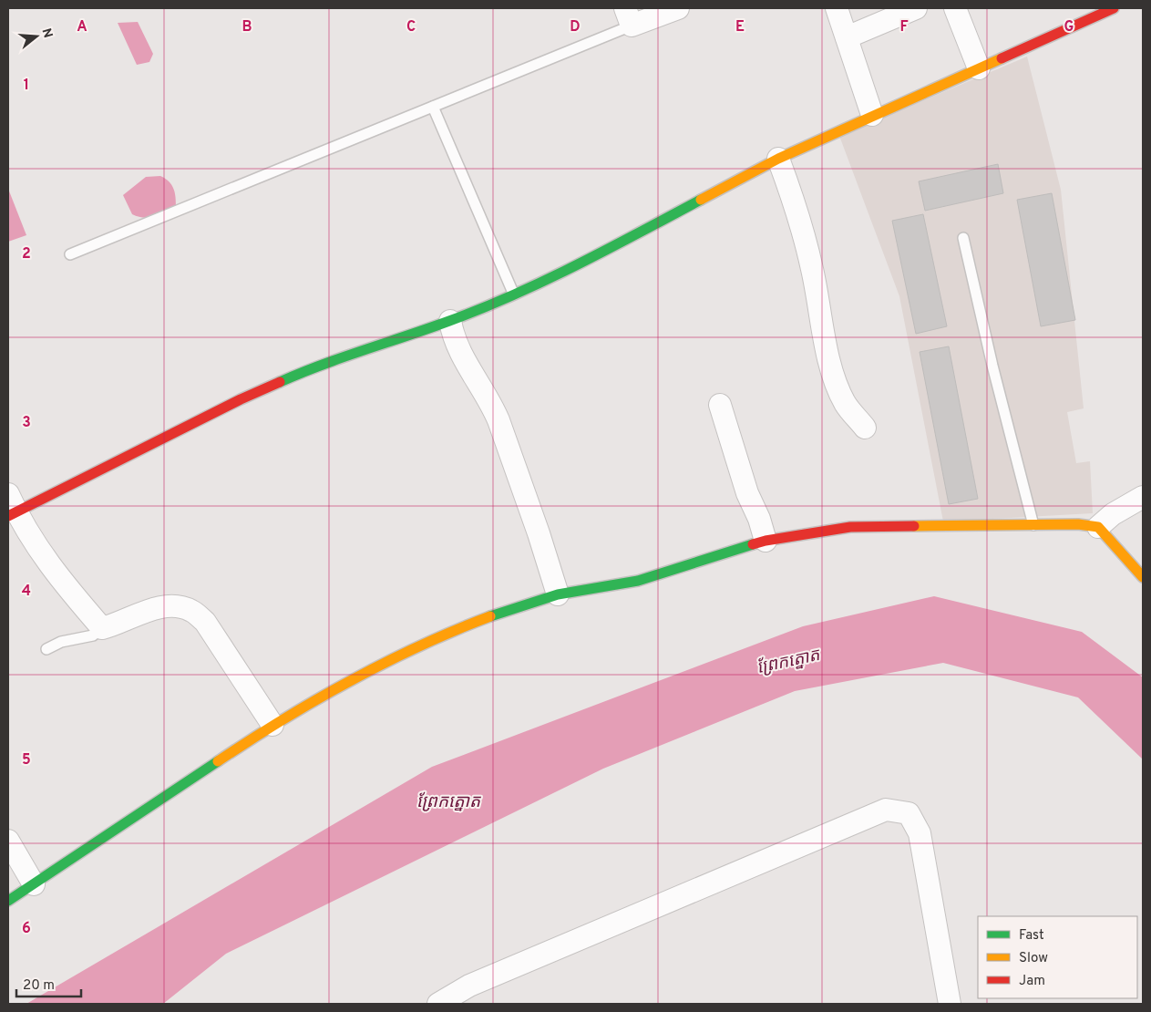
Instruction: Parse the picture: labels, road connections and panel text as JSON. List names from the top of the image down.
{
  "water": ["ព្រែកត្នោត"],
  "legend": ["Fast", "Slow", "Jam"],
  "scale_bar": "20 m",
  "north": "right",
  "grid": {
    "columns": [
      "A",
      "B",
      "C",
      "D",
      "E",
      "F",
      "G"
    ],
    "rows": [
      "1",
      "2",
      "3",
      "4",
      "5",
      "6"
    ]
  }
}
